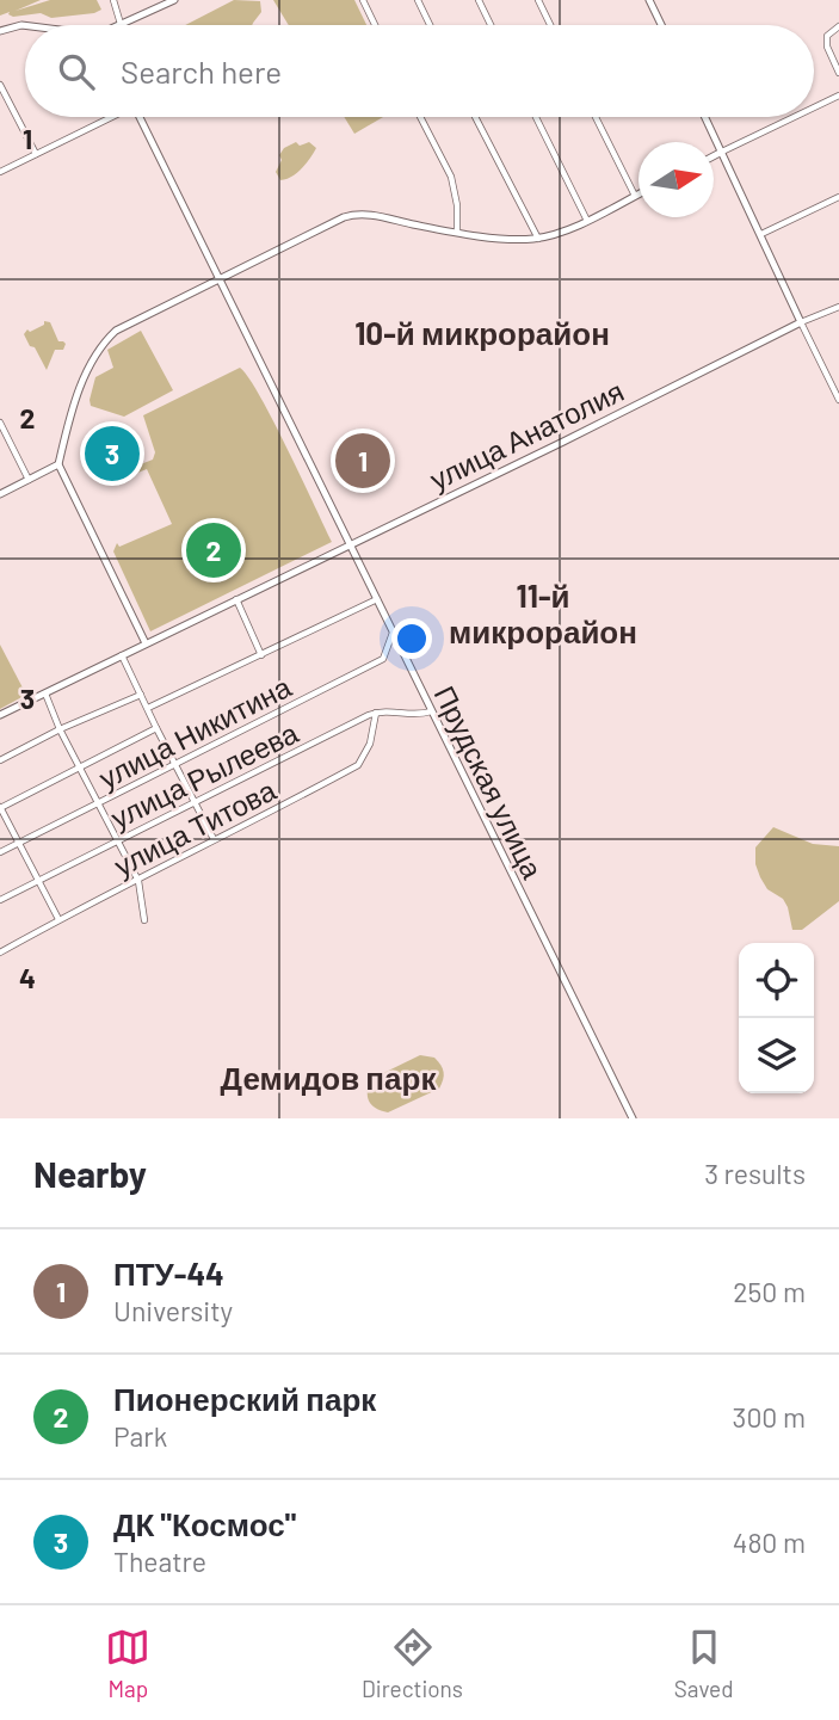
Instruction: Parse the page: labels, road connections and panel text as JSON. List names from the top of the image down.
{
  "streets": {
    "street": [
      "улица Анатолия",
      "улица Никитина",
      "улица Рылеева",
      "Прудская улица",
      "улица Титова"
    ]
  },
  "crossings": [
    ["улица Анатолия", "Прудская улица"],
    ["улица Никитина", "Прудская улица"],
    ["улица Рылеева", "улица Титова"]
  ],
  "districts": ["10-й микрорайон", "11-й микрорайон", "Демидов парк"],
  "north": "right",
  "page": {
    "search": "Search here",
    "pins": ["3", "1", "2"],
    "heading": ["Nearby", "3 results"],
    "list": [
      {
        "mark": "1",
        "name": "ПТУ-44",
        "note": "University",
        "value": "250 m"
      },
      {
        "mark": "2",
        "name": "Пионерский парк",
        "note": "Park",
        "value": "300 m"
      },
      {
        "mark": "3",
        "name": "ДК \"Космос\"",
        "note": "Theatre",
        "value": "480 m"
      }
    ],
    "nav": ["Map", "Directions", "Saved"]
  },
  "grid": {
    "rows": [
      "1",
      "2",
      "3",
      "4"
    ]
  }
}
